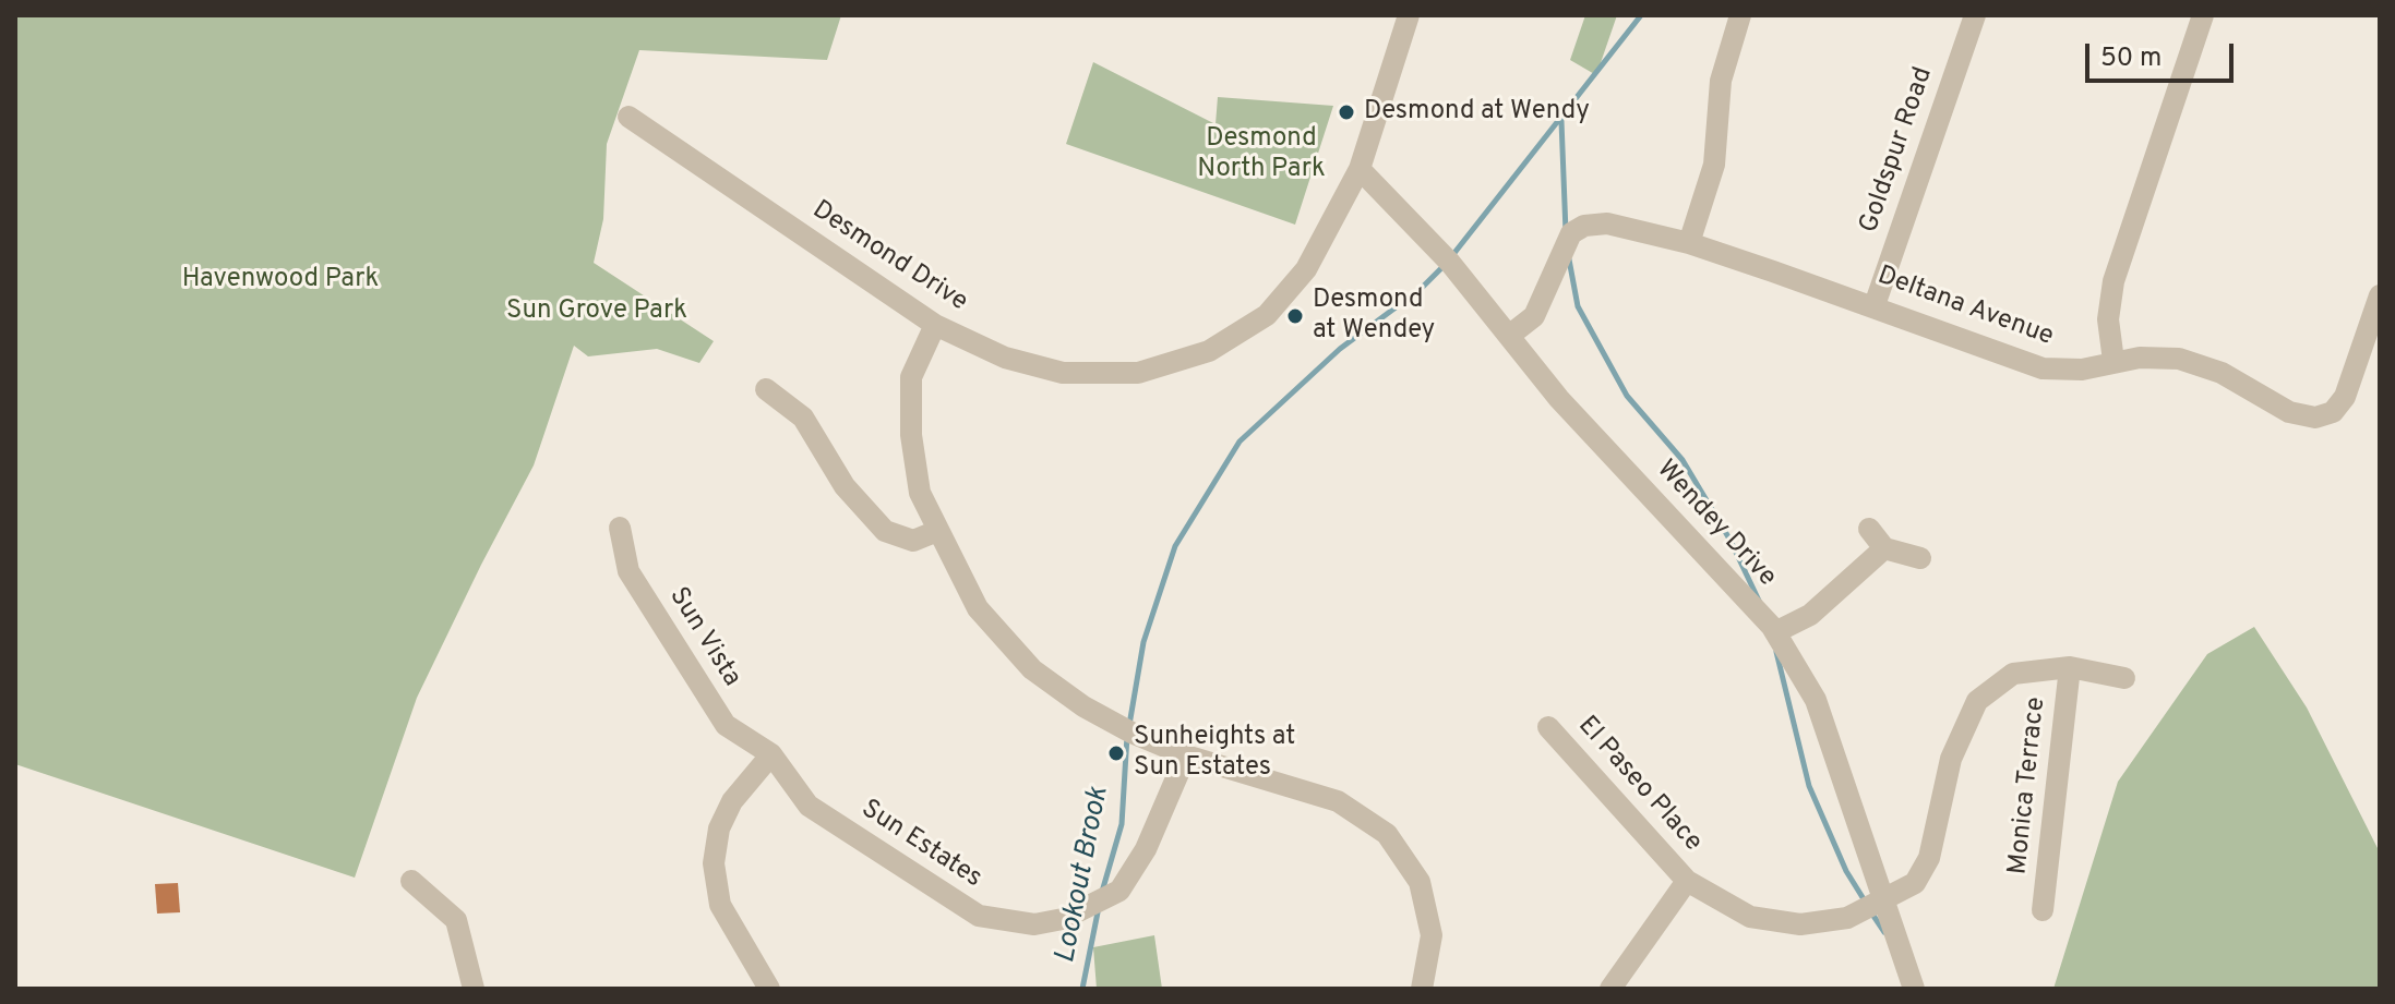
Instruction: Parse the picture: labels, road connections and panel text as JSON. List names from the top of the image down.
{
  "streets": {
    "street": [
      "Goldspur Road",
      "Desmond Drive",
      "Deltana Avenue",
      "Wendey Drive",
      "Sun Vista",
      "El Paseo Place",
      "Monica Terrace",
      "Sun Estates"
    ]
  },
  "crossings": [
    ["Goldspur Road", "Deltana Avenue"],
    ["Desmond Drive", "Wendey Drive"],
    ["Deltana Avenue", "Wendey Drive"],
    ["Wendey Drive", "El Paseo Place"],
    ["Wendey Drive", "Monica Terrace"],
    ["Sun Vista", "Sun Estates"],
    ["El Paseo Place", "Monica Terrace"]
  ],
  "water": ["Lookout Brook"],
  "parks": ["Desmond North Park", "Havenwood Park", "Sun Grove Park"],
  "places": ["Desmond at Wendy", "Desmond at Wendey", "Sunheights at Sun Estates"],
  "scale_bar": "50 m"
}
